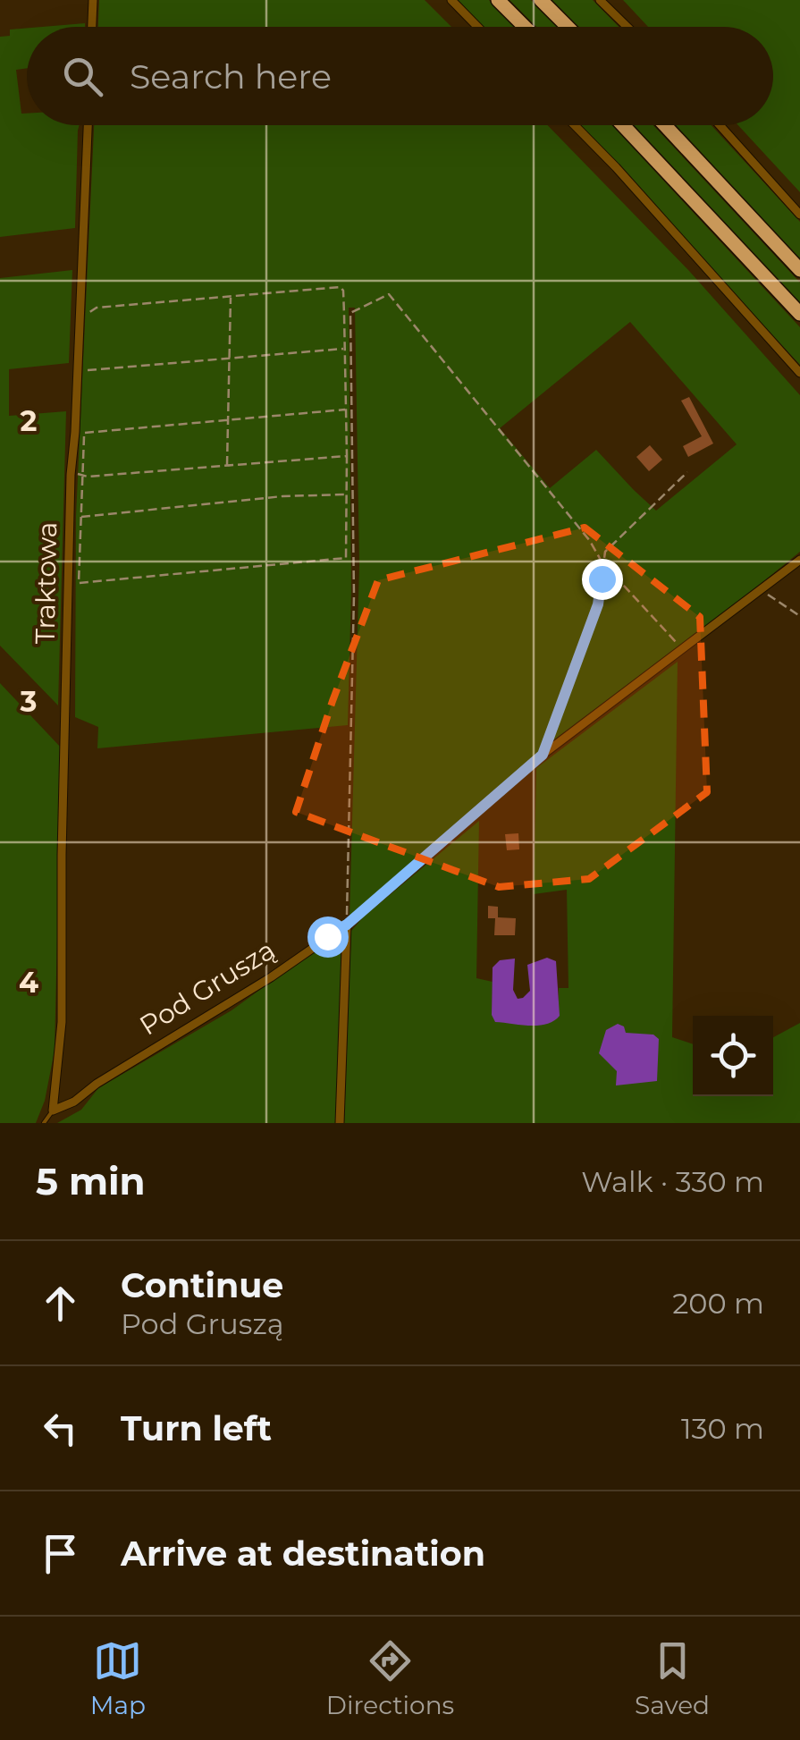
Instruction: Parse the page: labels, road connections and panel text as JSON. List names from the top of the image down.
{
  "streets": {
    "street": ["Traktowa", "Pod Gruszą"]
  },
  "crossings": [
    ["Traktowa", "Pod Gruszą"]
  ],
  "page": {
    "search": "Search here",
    "heading": ["5 min", "Walk · 330 m"],
    "list": [
      ["Continue", "Pod Gruszą", "200 m"],
      ["Turn left", "130 m"],
      "Arrive at destination"
    ],
    "nav": ["Map", "Directions", "Saved"]
  },
  "grid": {
    "rows": ["2", "3", "4"]
  }
}
